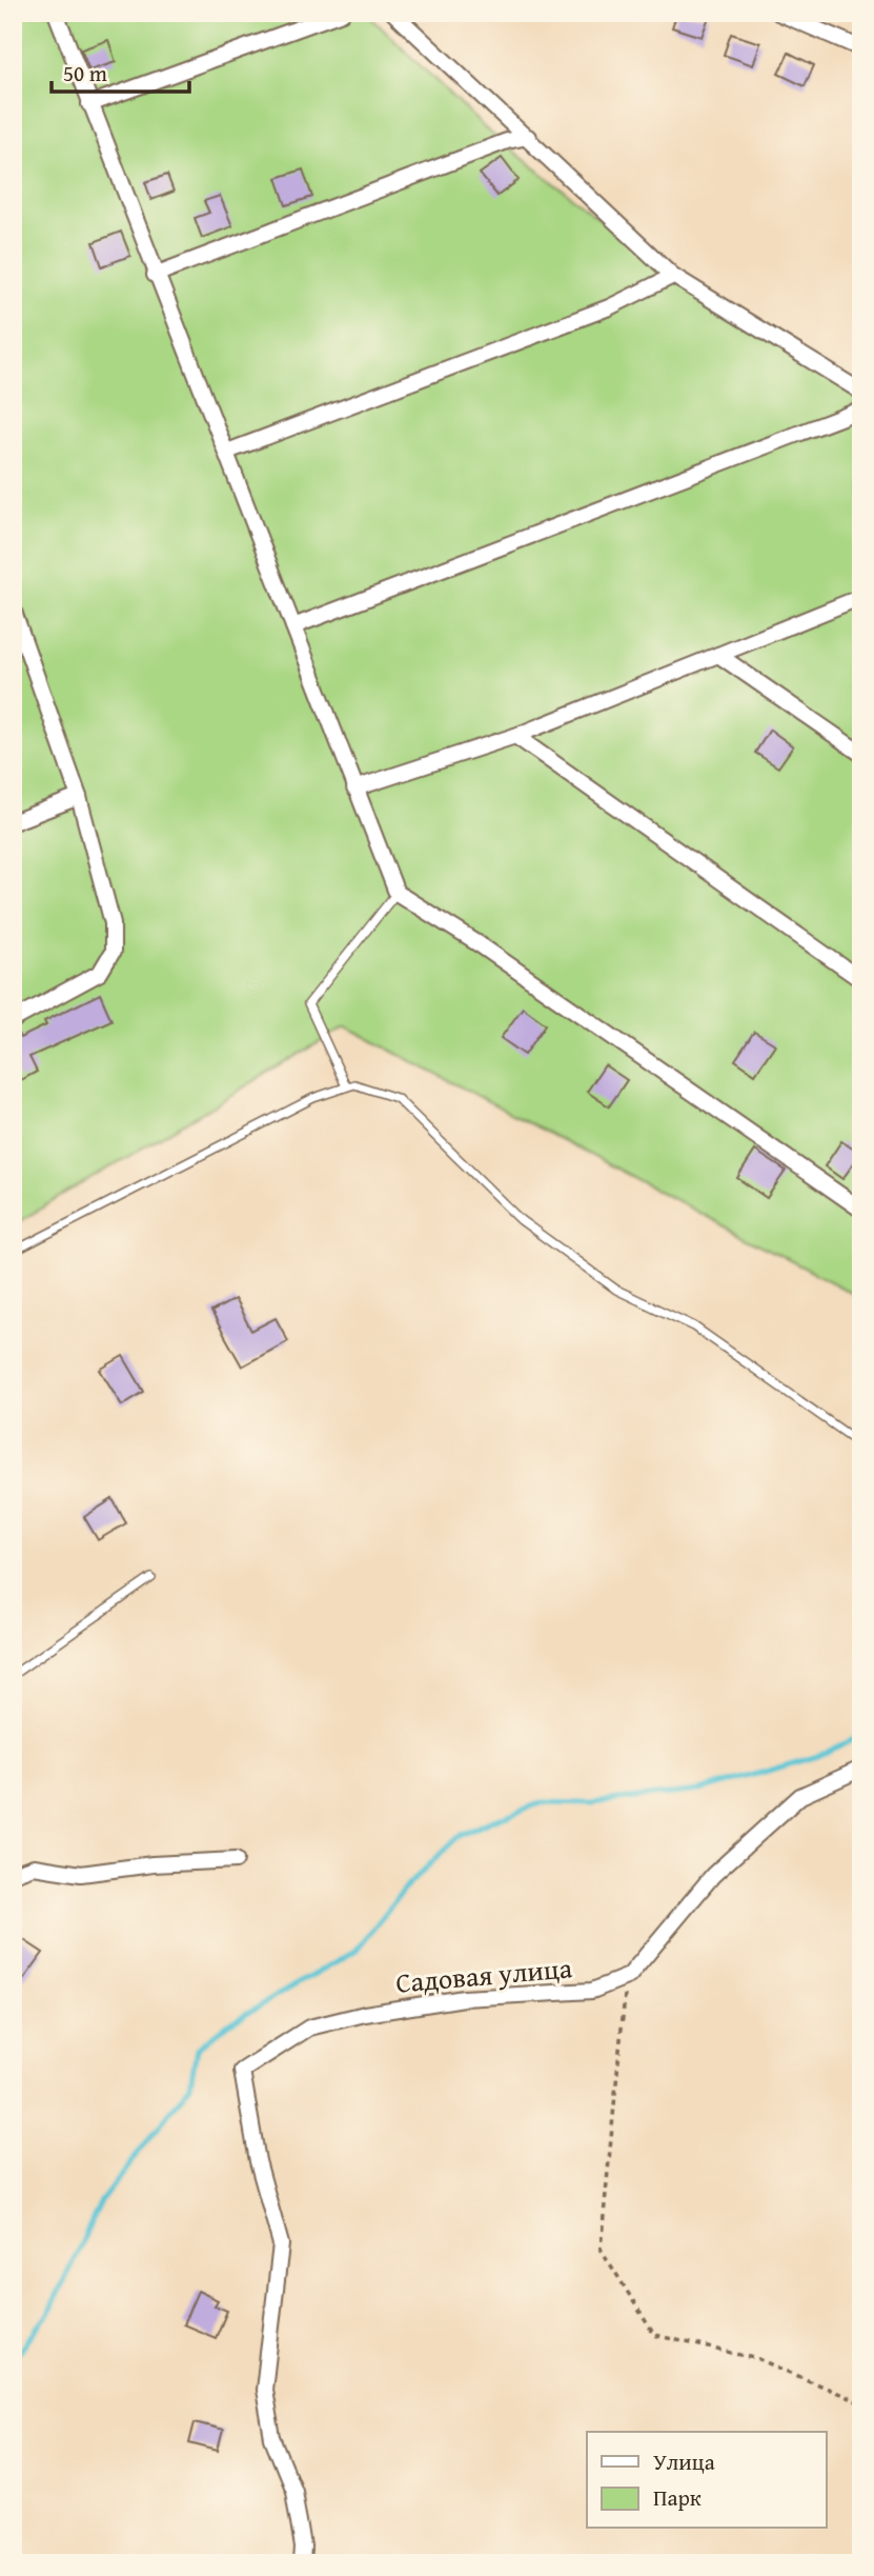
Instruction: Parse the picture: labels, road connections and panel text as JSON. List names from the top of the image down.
{
  "streets": {
    "street": ["Садовая улица"]
  },
  "legend": ["Улица", "Парк"],
  "scale_bar": "50 m"
}
